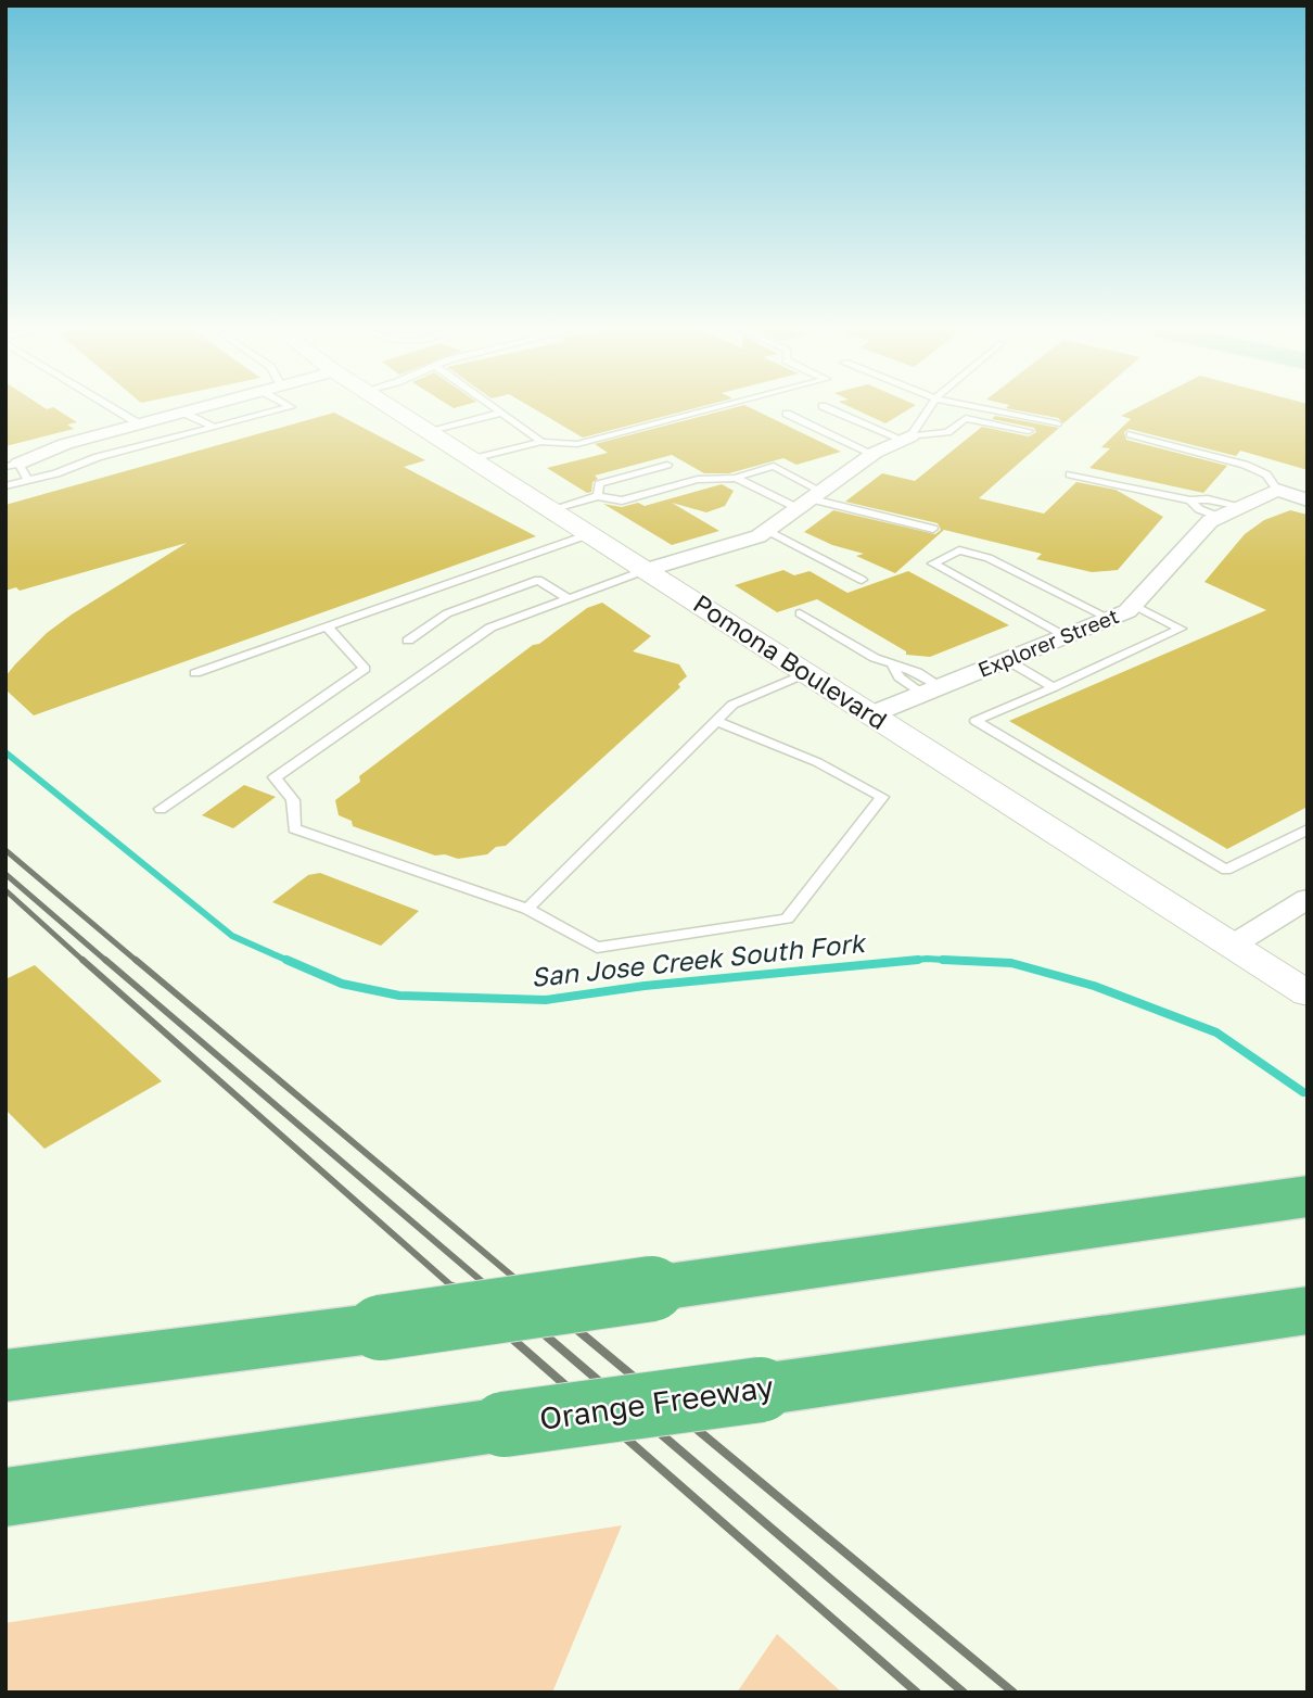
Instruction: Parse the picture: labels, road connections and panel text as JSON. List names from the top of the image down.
{
  "streets": {
    "highway": ["Orange Freeway"],
    "street": ["Explorer Street", "Pomona Boulevard"]
  },
  "crossings": [
    ["Explorer Street", "Pomona Boulevard"]
  ],
  "water": ["San Jose Creek South Fork"]
}
